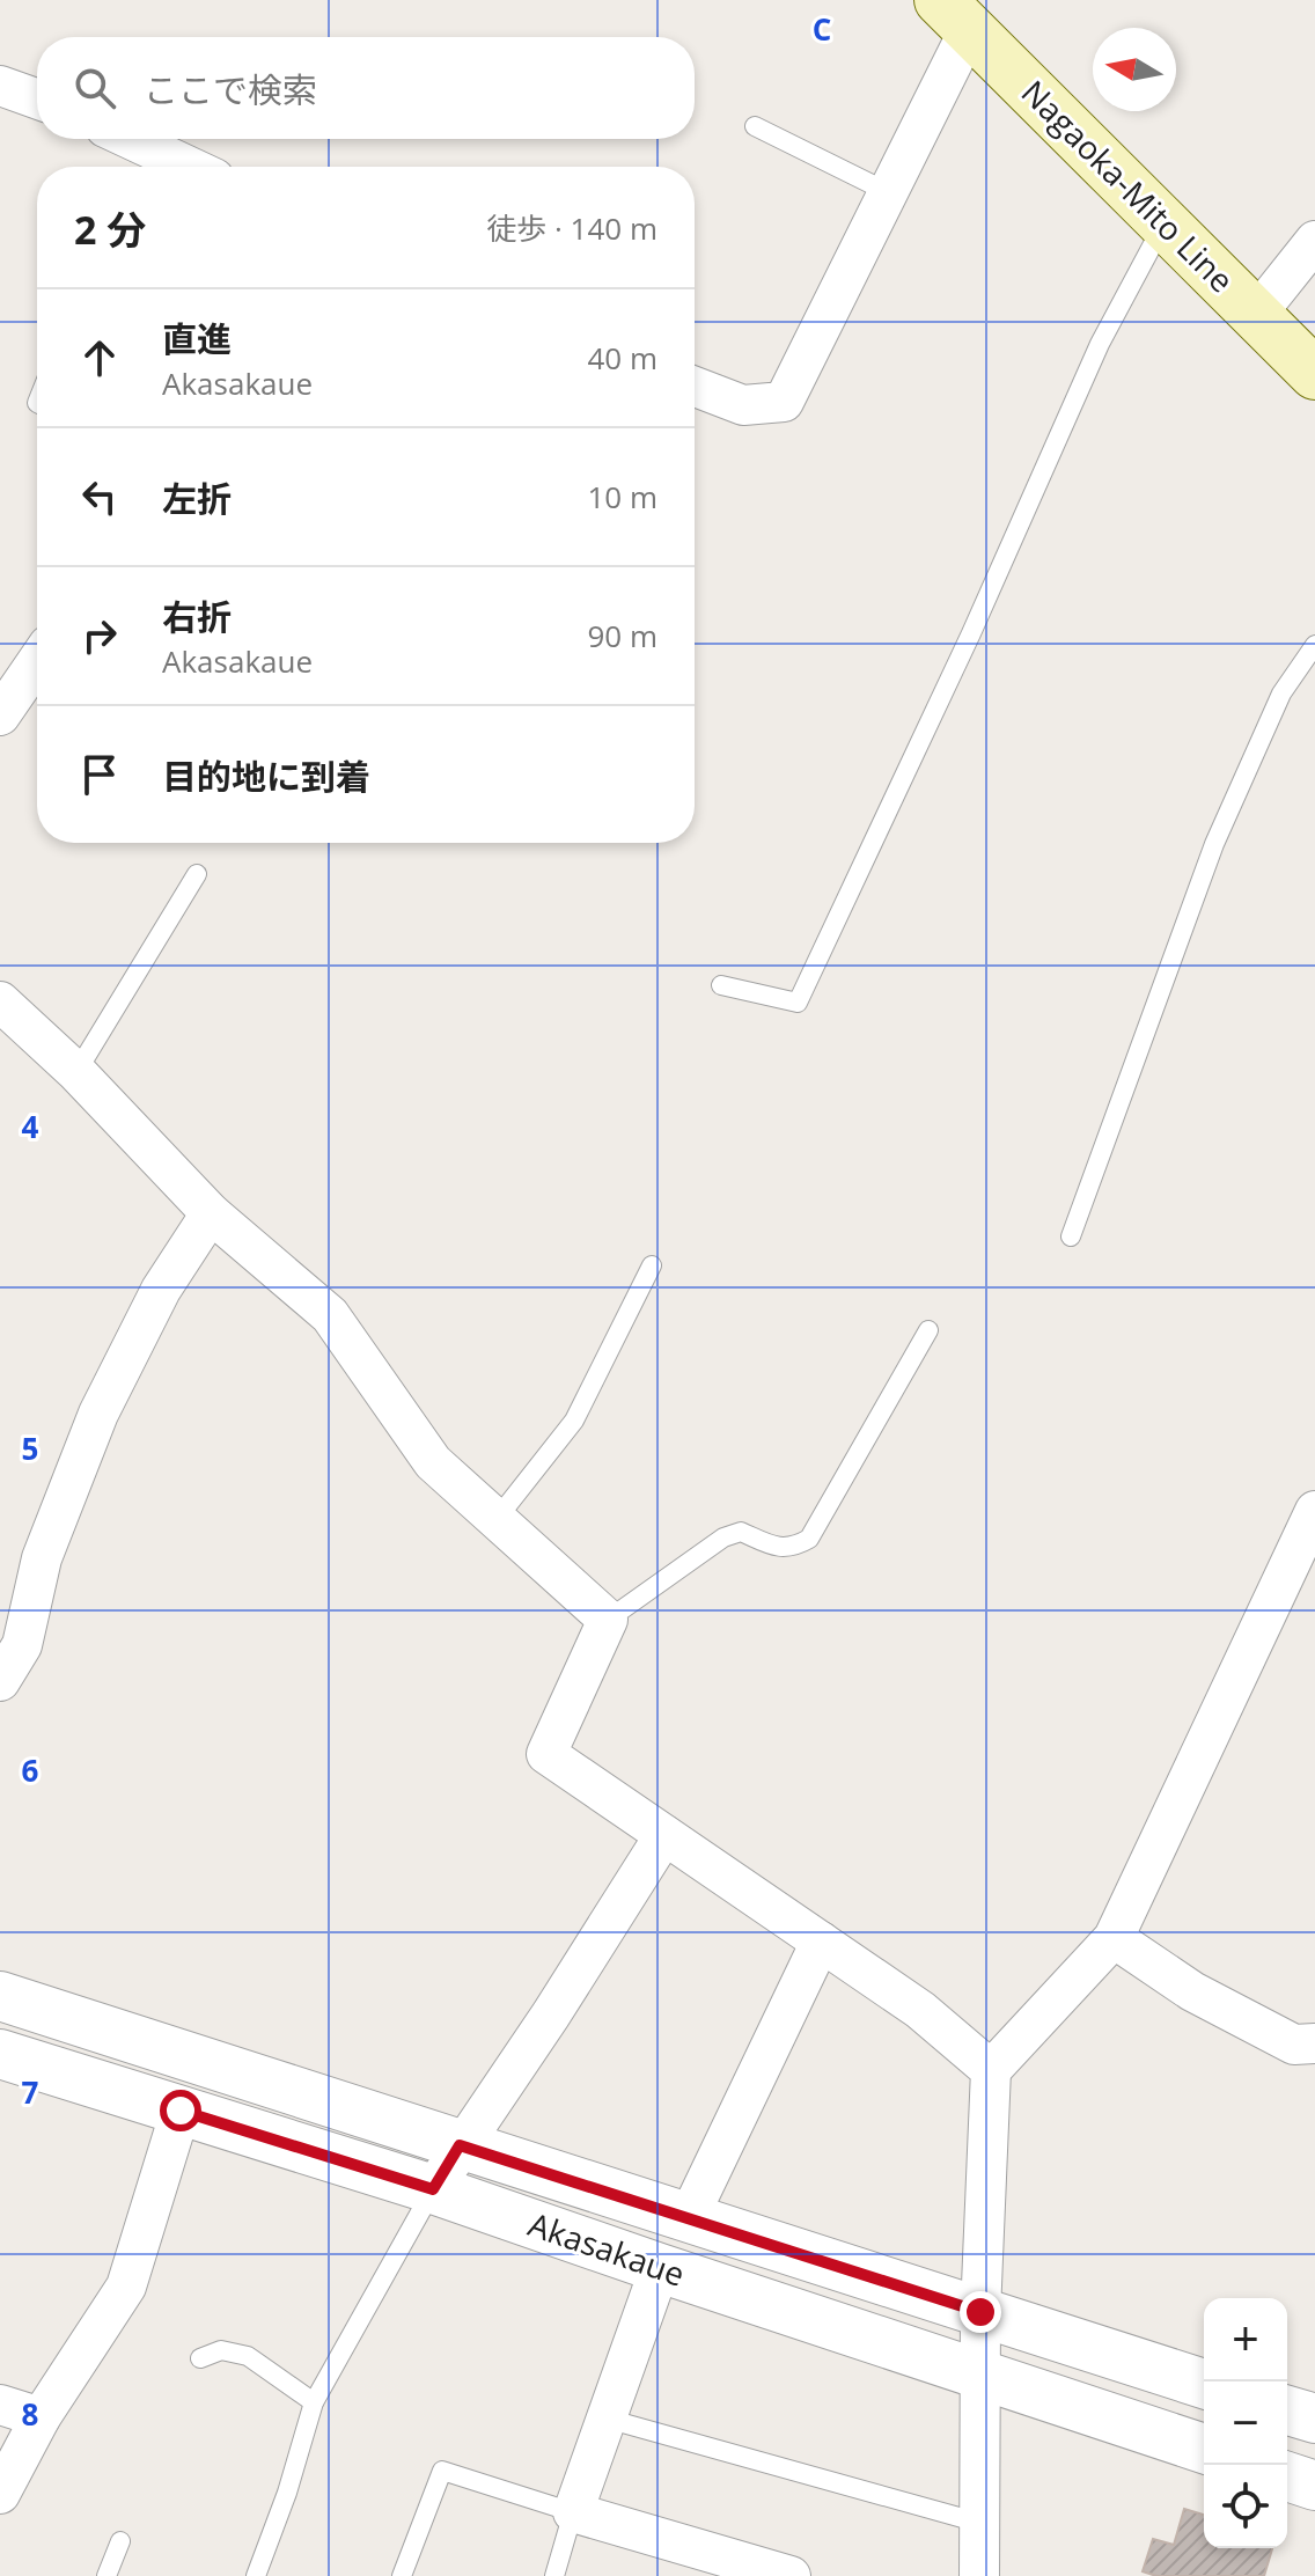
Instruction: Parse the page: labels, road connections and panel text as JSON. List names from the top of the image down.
{
  "streets": {
    "main road": ["Nagaoka-Mito Line"],
    "street": ["Akasakaue"]
  },
  "north": "left",
  "page": {
    "search": "ここで検索",
    "heading": ["2 分", "徒歩 · 140 m"],
    "list": [
      ["直進", "Akasakaue", "40 m"],
      ["左折", "10 m"],
      ["右折", "Akasakaue", "90 m"],
      "目的地に到着"
    ],
    "map_buttons": ["+", "−"]
  },
  "grid": {
    "columns": ["C"],
    "rows": [
      "4",
      "5",
      "6",
      "7",
      "8"
    ]
  }
}
